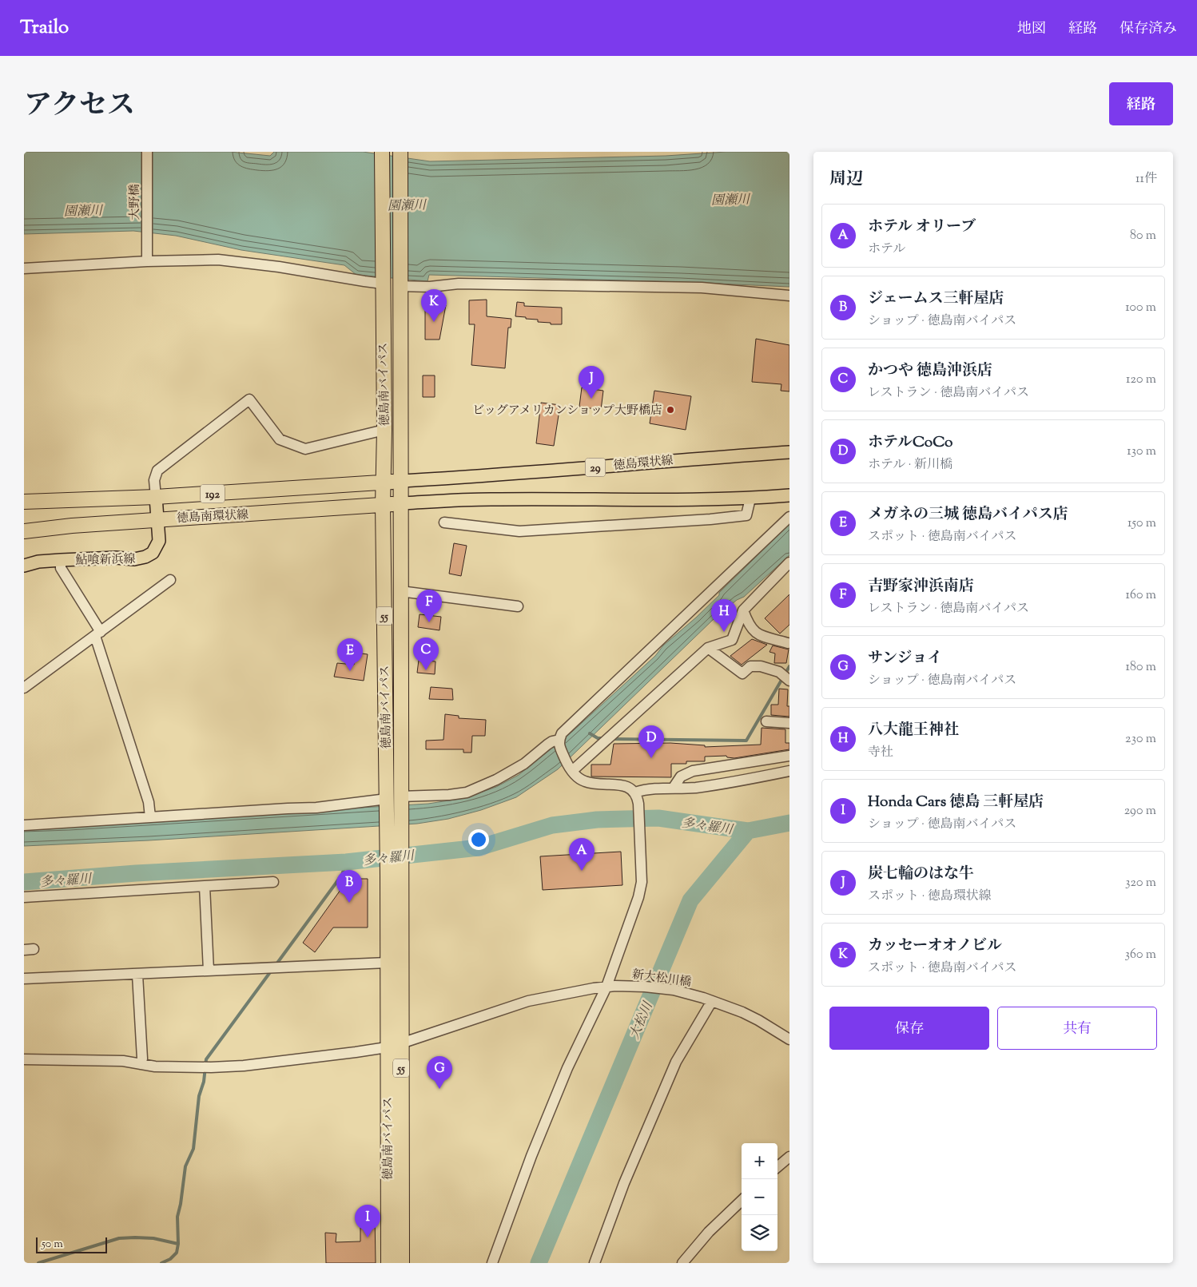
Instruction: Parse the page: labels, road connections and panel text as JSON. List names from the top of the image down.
{
  "streets": {
    "highway": [
      "徳島南バイパス",
      "192",
      "徳島南環状線",
      "55"
    ],
    "main road": ["徳島環状線", "29", "鮎喰新浜線"],
    "street": ["大野橋", "新大松川橋"]
  },
  "crossings": [
    ["徳島南バイパス", "徳島環状線"],
    ["徳島南バイパス", "徳島南環状線"],
    ["徳島南バイパス", "新大松川橋"],
    ["徳島環状線", "徳島南環状線"],
    ["徳島南環状線", "鮎喰新浜線"]
  ],
  "water": ["園瀬川", "多々羅川", "大松川"],
  "places": ["ビッグアメリカンショップ大野橋店"],
  "scale_bar": "50 m",
  "page": {
    "header": "Trailo",
    "nav": ["地図", "経路", "保存済み"],
    "title": "アクセス",
    "buttons": [
      "経路",
      ["保存", "共有"]
    ],
    "heading": ["周辺", "11件"],
    "list": [
      {
        "mark": "A",
        "name": "ホテル オリーブ",
        "note": "ホテル",
        "value": "80 m"
      },
      {
        "mark": "B",
        "name": "ジェームス三軒屋店",
        "note": "ショップ · 徳島南バイパス",
        "value": "100 m"
      },
      {
        "mark": "C",
        "name": "かつや 徳島沖浜店",
        "note": "レストラン · 徳島南バイパス",
        "value": "120 m"
      },
      {
        "mark": "D",
        "name": "ホテルCoCo",
        "note": "ホテル · 新川橋",
        "value": "130 m"
      },
      {
        "mark": "E",
        "name": "メガネの三城 徳島バイパス店",
        "note": "スポット · 徳島南バイパス",
        "value": "150 m"
      },
      {
        "mark": "F",
        "name": "吉野家沖浜南店",
        "note": "レストラン · 徳島南バイパス",
        "value": "160 m"
      },
      {
        "mark": "G",
        "name": "サンジョイ",
        "note": "ショップ · 徳島南バイパス",
        "value": "180 m"
      },
      {
        "mark": "H",
        "name": "八大龍王神社",
        "note": "寺社",
        "value": "230 m"
      },
      {
        "mark": "I",
        "name": "Honda Cars 徳島 三軒屋店",
        "note": "ショップ · 徳島南バイパス",
        "value": "290 m"
      },
      {
        "mark": "J",
        "name": "炭七輪のはな牛",
        "note": "スポット · 徳島環状線",
        "value": "320 m"
      },
      {
        "mark": "K",
        "name": "カッセーオオノビル",
        "note": "スポット · 徳島南バイパス",
        "value": "360 m"
      }
    ],
    "pins": [
      "K",
      "J",
      "F",
      "H",
      "C",
      "E",
      "D",
      "A",
      "B",
      "G",
      "I"
    ],
    "map_buttons": ["+", "−"],
    "scale": "50 m"
  }
}
